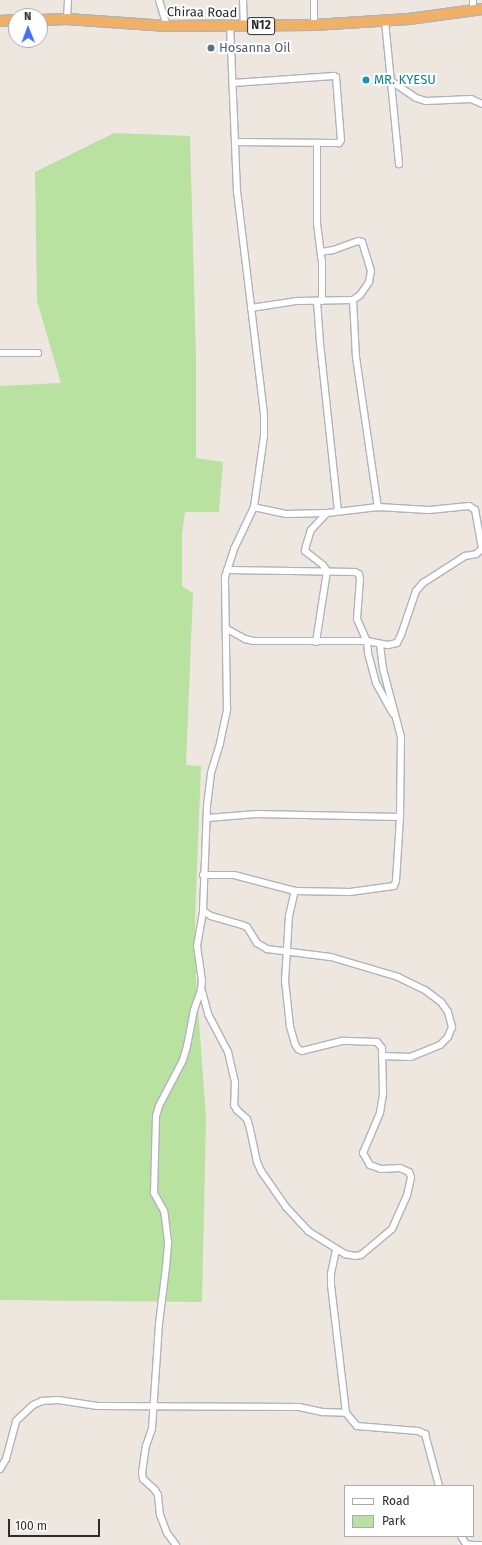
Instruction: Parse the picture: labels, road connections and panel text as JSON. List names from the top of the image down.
{
  "streets": {
    "highway": ["Chiraa Road", "N12"]
  },
  "places": ["Hosanna Oil", "MR. KYESU"],
  "legend": ["Road", "Park"],
  "scale_bar": "100 m",
  "north": "top"
}
